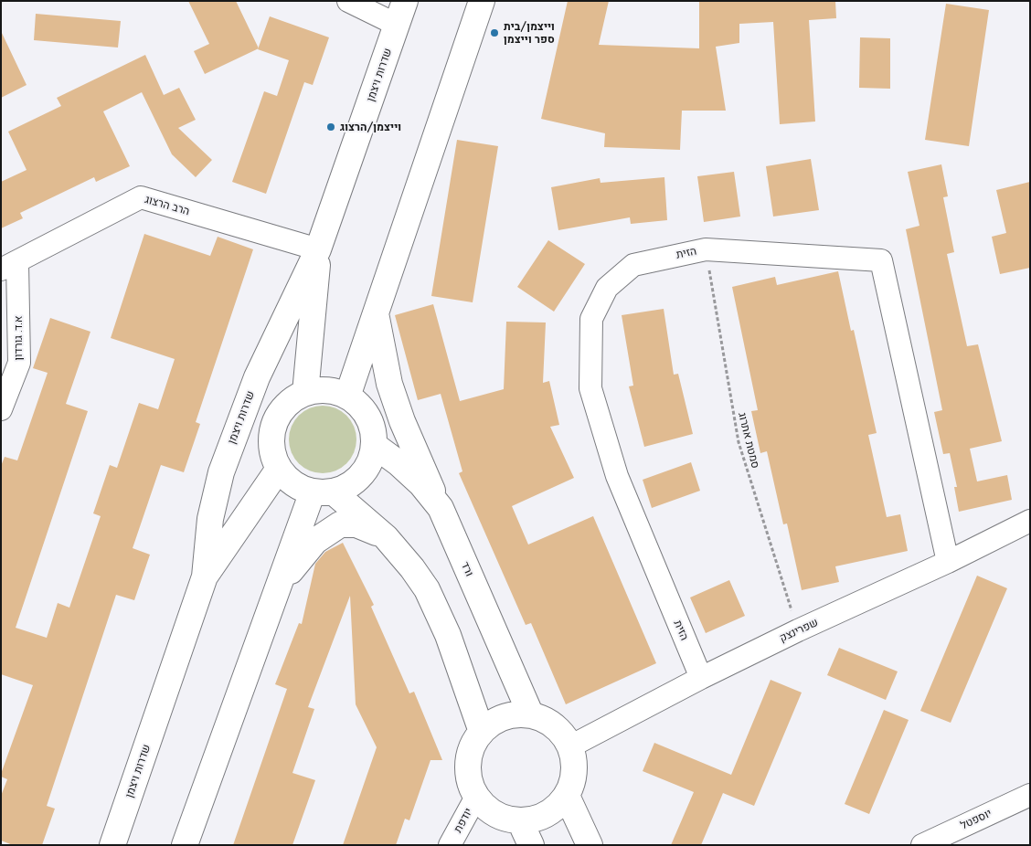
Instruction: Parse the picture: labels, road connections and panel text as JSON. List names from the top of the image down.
{
  "streets": {
    "street": [
      "שדרות ויצמן",
      "הרב הרצוג",
      "הזית",
      "א.ד. גורדון",
      "ורד",
      "שפרינצק",
      "יוספטל",
      "יודפת"
    ],
    "path": ["סמטת אתרוג"]
  },
  "crossings": [
    ["שדרות ויצמן", "הרב הרצוג"],
    ["הרב הרצוג", "א.ד. גורדון"],
    ["הזית", "סמטת אתרוג"],
    ["הזית", "שפרינצק"],
    ["סמטת אתרוג", "שפרינצק"],
    ["ורד", "שפרינצק"],
    ["ורד", "יודפת"],
    ["שפרינצק", "יודפת"]
  ],
  "places": ["וייצמן/בית ספר וייצמן", "וייצמן/הרצוג"]
}
